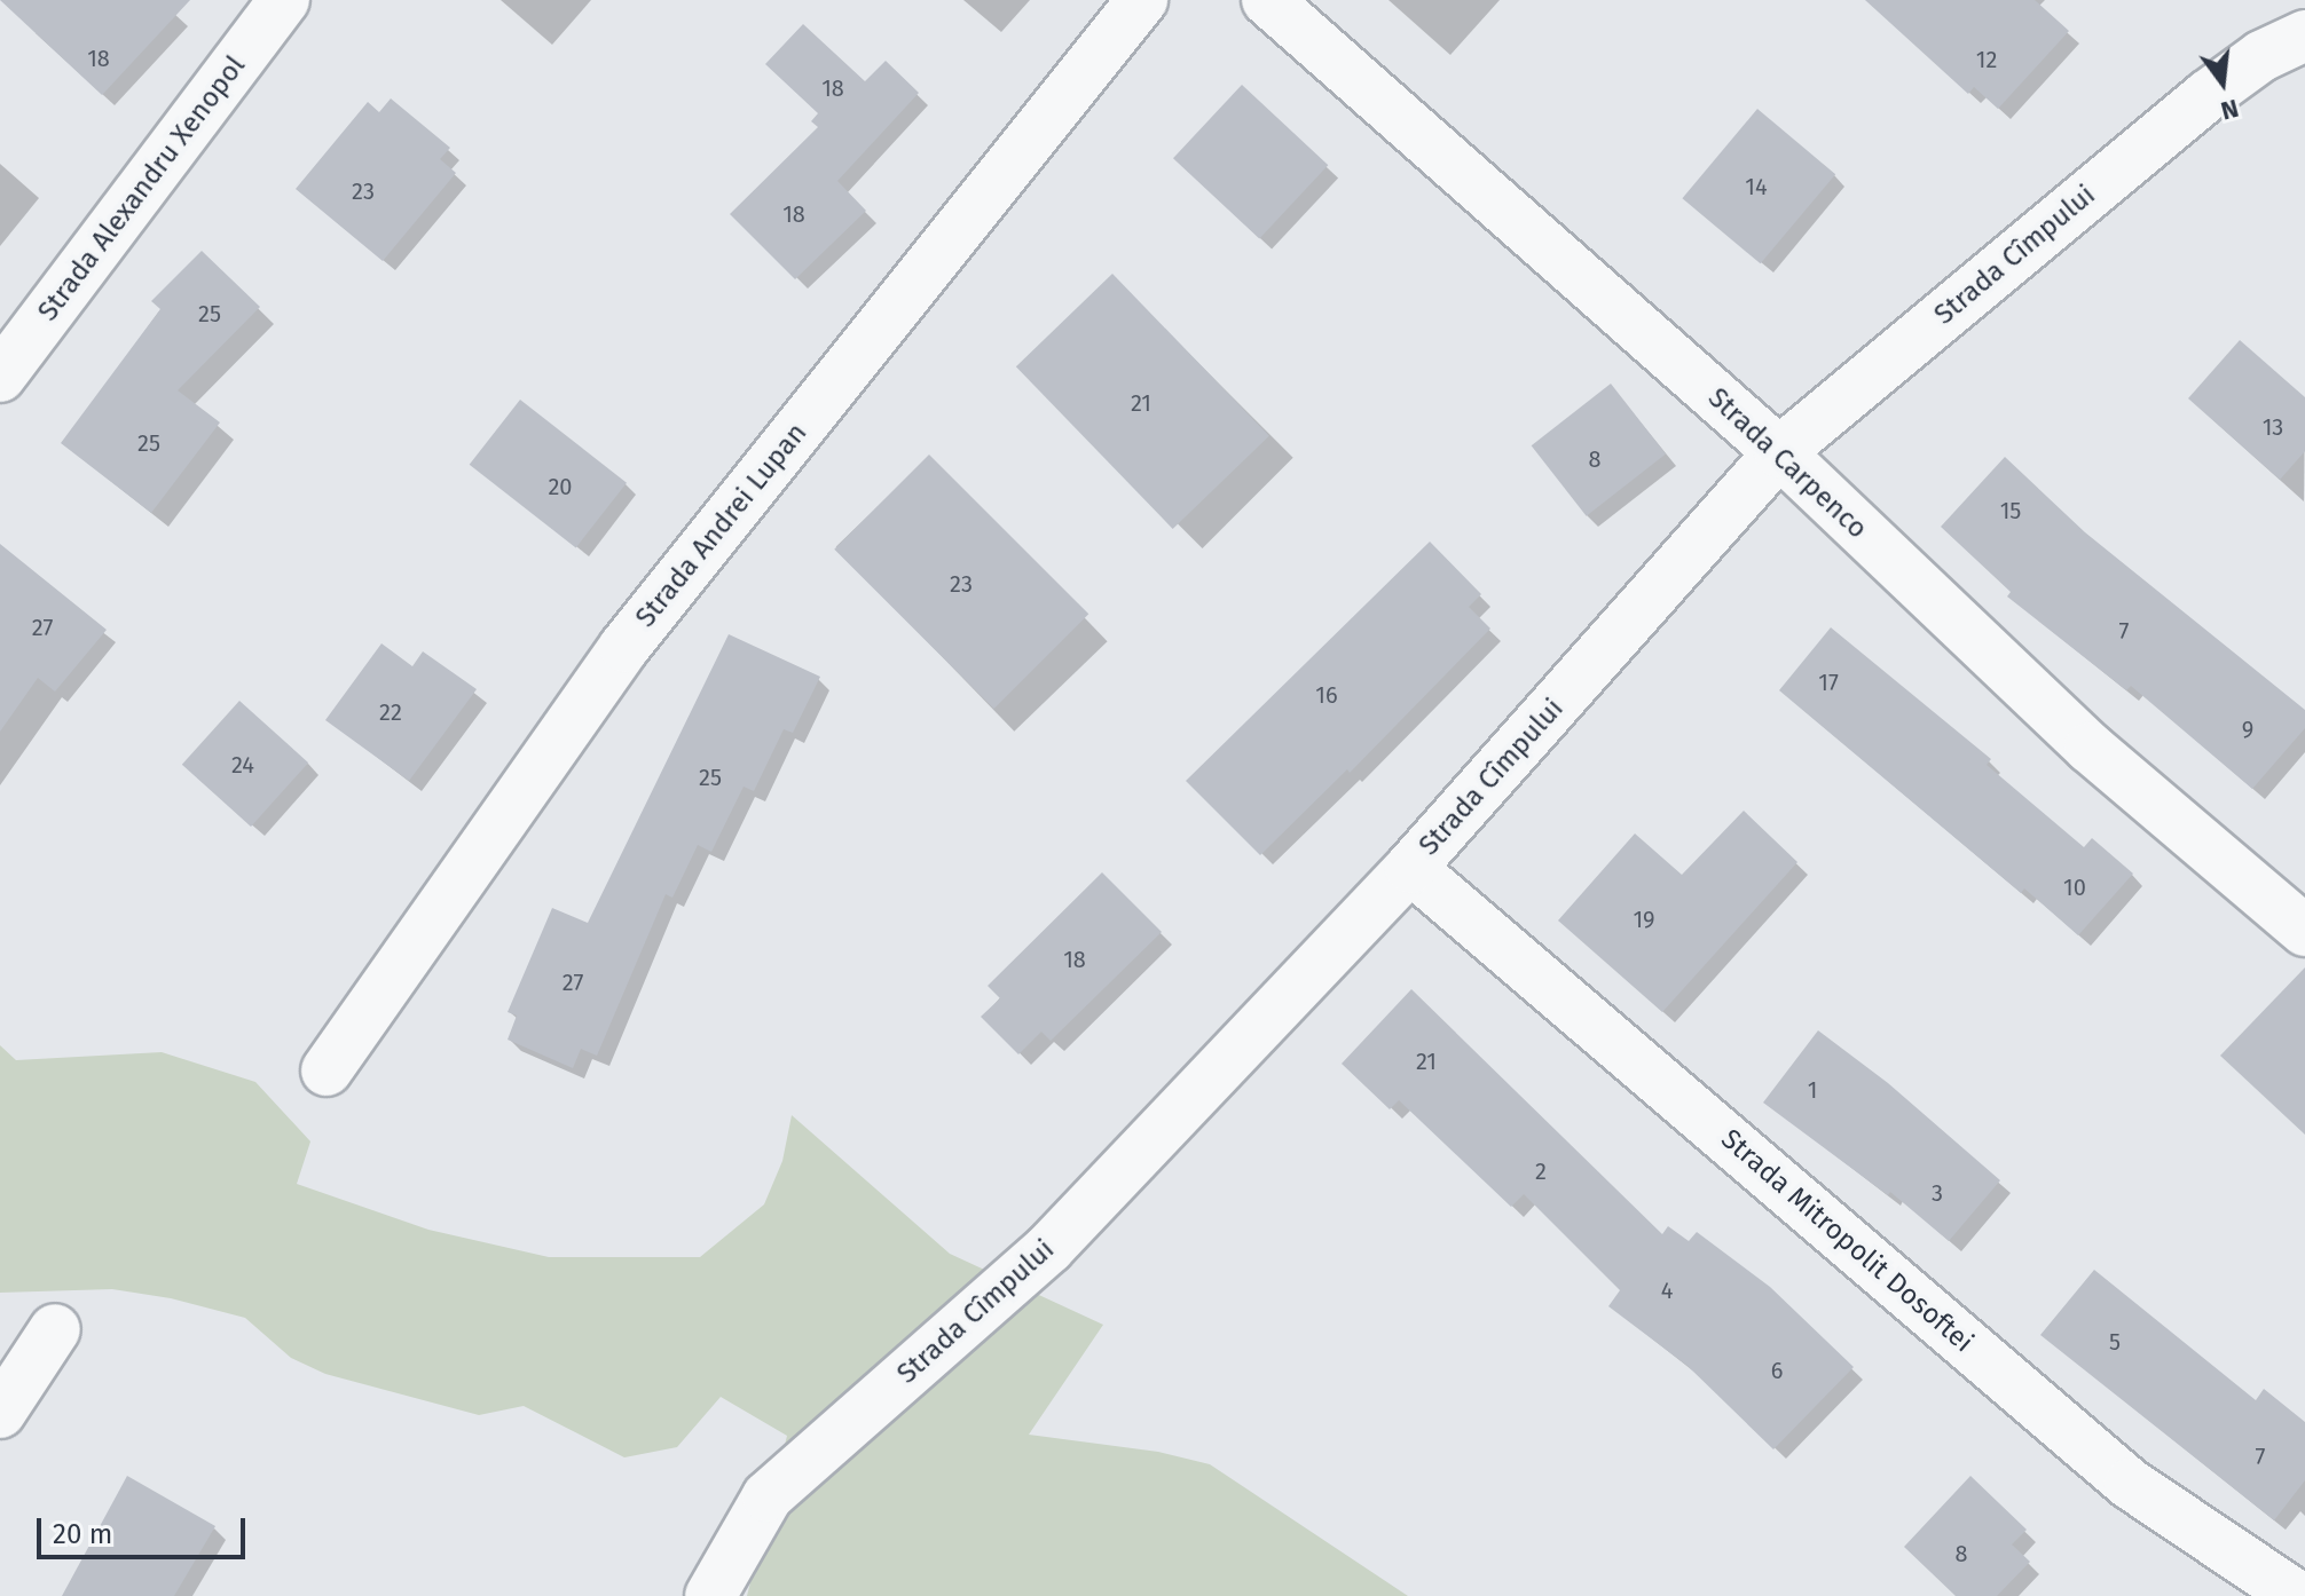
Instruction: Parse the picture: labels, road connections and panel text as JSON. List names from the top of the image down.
{
  "streets": {
    "street": [
      "Strada Alexandru Xenopol",
      "Strada Cîmpului",
      "Strada Carpenco",
      "Strada Andrei Lupan",
      "Strada Mitropolit Dosoftei"
    ]
  },
  "crossings": [
    ["Strada Cîmpului", "Strada Carpenco"],
    ["Strada Cîmpului", "Strada Mitropolit Dosoftei"]
  ],
  "house_numbers": [
    "18",
    "12",
    "18",
    "14",
    "23",
    "18",
    "25",
    "21",
    "13",
    "25",
    "8",
    "20",
    "15",
    "23",
    "27",
    "7",
    "17",
    "16",
    "22",
    "9",
    "24",
    "25",
    "10",
    "19",
    "18",
    "27",
    "21",
    "1",
    "2",
    "3",
    "4",
    "5",
    "6",
    "7",
    "8"
  ],
  "scale_bar": "20 m",
  "north": "bottom"
}
